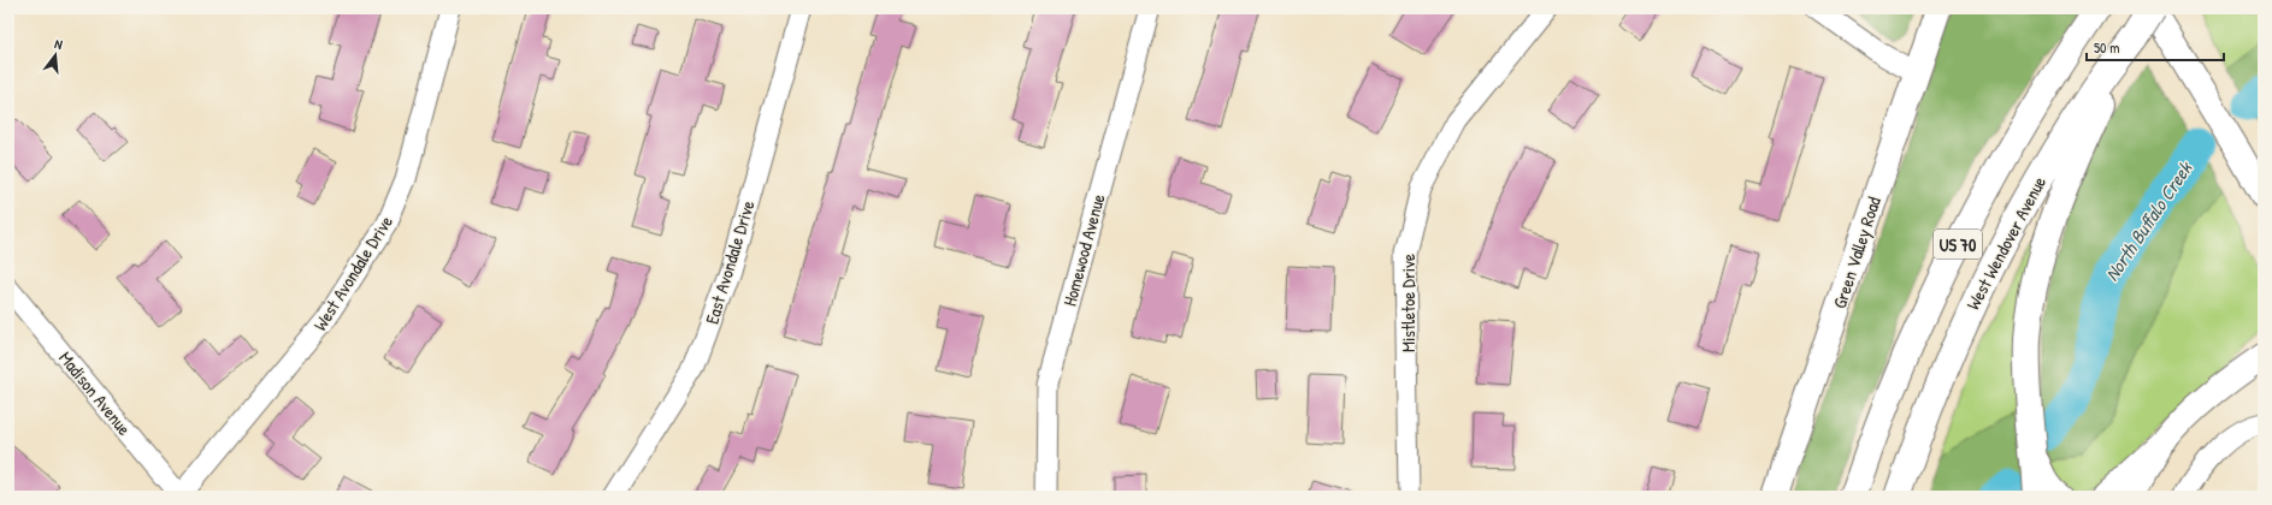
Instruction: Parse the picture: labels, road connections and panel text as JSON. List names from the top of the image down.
{
  "streets": {
    "highway": ["West Wendover Avenue", "US 70"],
    "main road": ["Green Valley Road"],
    "street": [
      "Homewood Avenue",
      "East Avondale Drive",
      "West Avondale Drive",
      "Mistletoe Drive",
      "Madison Avenue"
    ]
  },
  "crossings": [
    ["West Avondale Drive", "Madison Avenue"]
  ],
  "water": ["North Buffalo Creek"],
  "scale_bar": "50 m",
  "north": "top"
}
